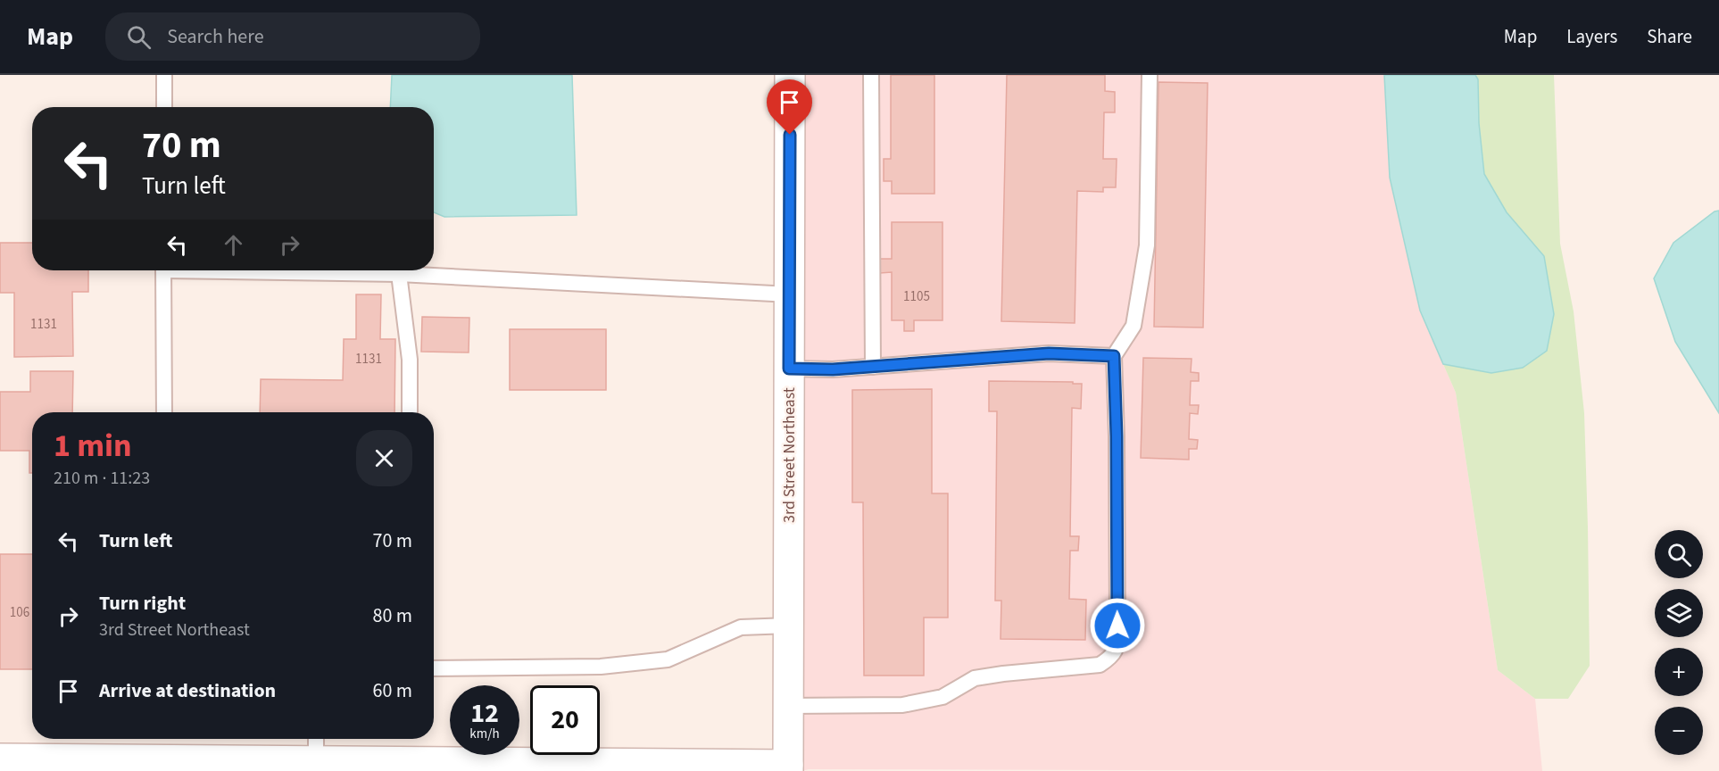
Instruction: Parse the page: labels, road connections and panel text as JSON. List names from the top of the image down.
{
  "streets": {
    "street": ["3rd Street Northeast"]
  },
  "house_numbers": [
    "1105",
    "1131",
    "1131",
    "106"
  ],
  "page": {
    "header": "Map",
    "search": "Search here",
    "nav": ["Map", "Layers", "Share"],
    "turn": ["70 m", "Turn left"],
    "heading": ["1 min", "210 m · 11:23"],
    "list": [
      {
        "name": "Turn left",
        "value": "70 m"
      },
      {
        "name": "Turn right",
        "note": "3rd Street Northeast",
        "value": "80 m"
      },
      {
        "name": "Arrive at destination",
        "value": "60 m"
      }
    ],
    "map_buttons": ["+", "−"],
    "speed": "12 km/h",
    "limit": "20"
  }
}
